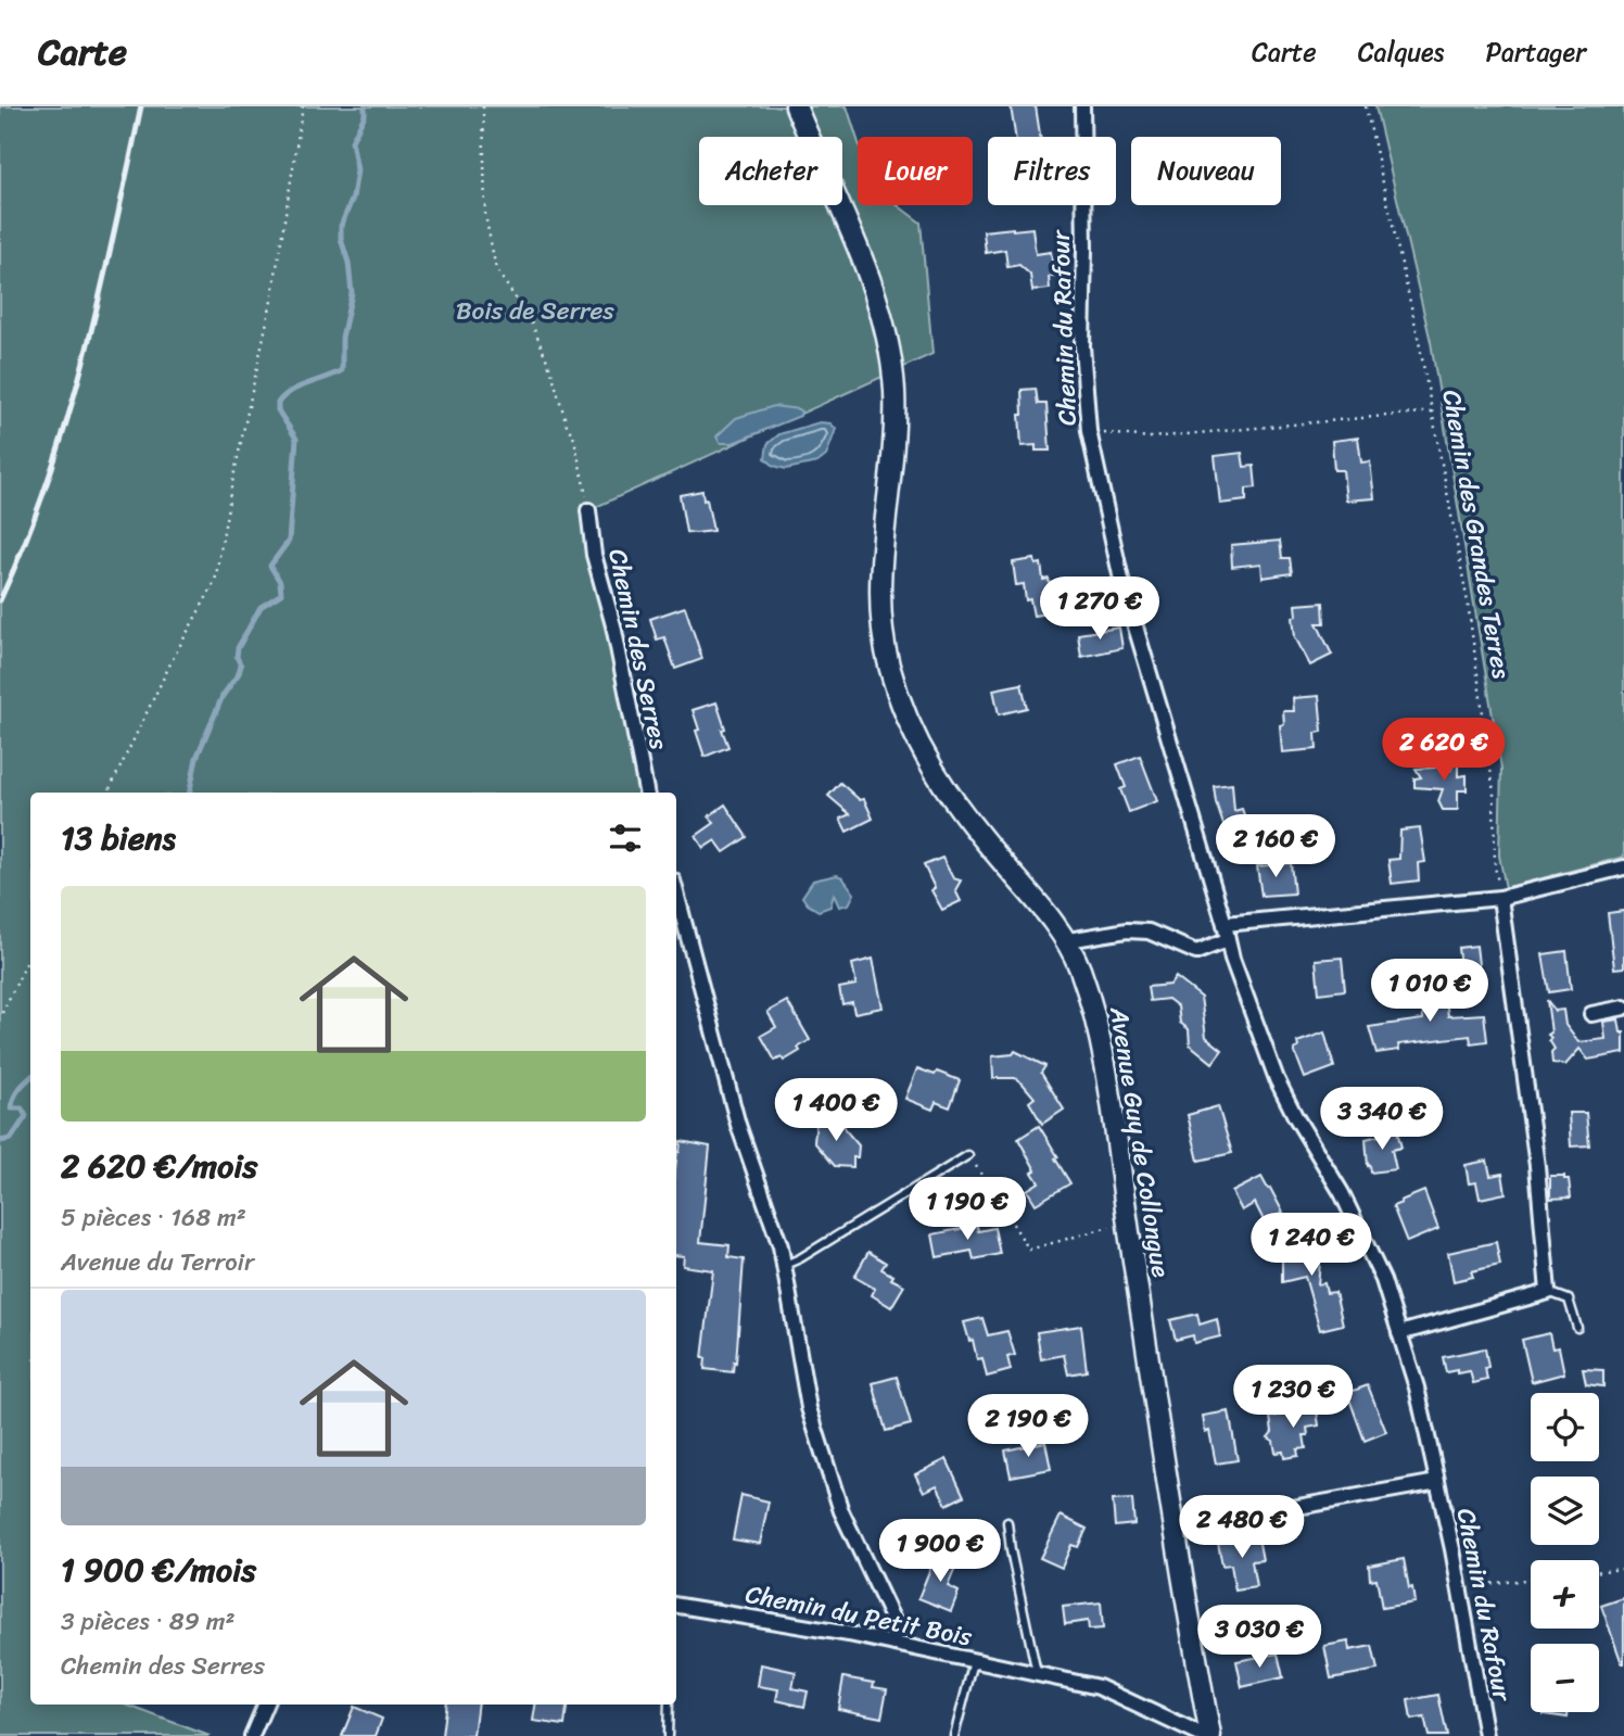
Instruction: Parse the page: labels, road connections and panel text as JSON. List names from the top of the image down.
{
  "streets": {
    "main road": ["Avenue Guy de Collongue"],
    "street": ["Chemin du Rafour", "Chemin des Serres", "Chemin du Petit Bois"],
    "path": ["Chemin des Grandes Terres"]
  },
  "crossings": [
    ["Avenue Guy de Collongue", "Chemin du Petit Bois"]
  ],
  "parks": ["Bois de Serres"],
  "page": {
    "header": "Carte",
    "nav": ["Carte", "Calques", "Partager"],
    "chip": [
      "Acheter",
      "Louer",
      "Filtres",
      "Nouveau"
    ],
    "price": [
      "1 270 €",
      "2 620 €",
      "2 160 €",
      "1 010 €",
      "1 400 €",
      "3 340 €",
      "1 190 €",
      "1 240 €",
      "1 230 €",
      "2 190 €",
      "2 480 €",
      "1 900 €",
      "3 030 €"
    ],
    "heading": "13 biens",
    "list": [
      {
        "name": "2 620 €/mois",
        "note": "5 pièces · 168 m² · Avenue du Terroir"
      },
      {
        "name": "1 900 €/mois",
        "note": "3 pièces · 89 m² · Chemin des Serres"
      }
    ],
    "map_buttons": ["+", "−"]
  }
}
